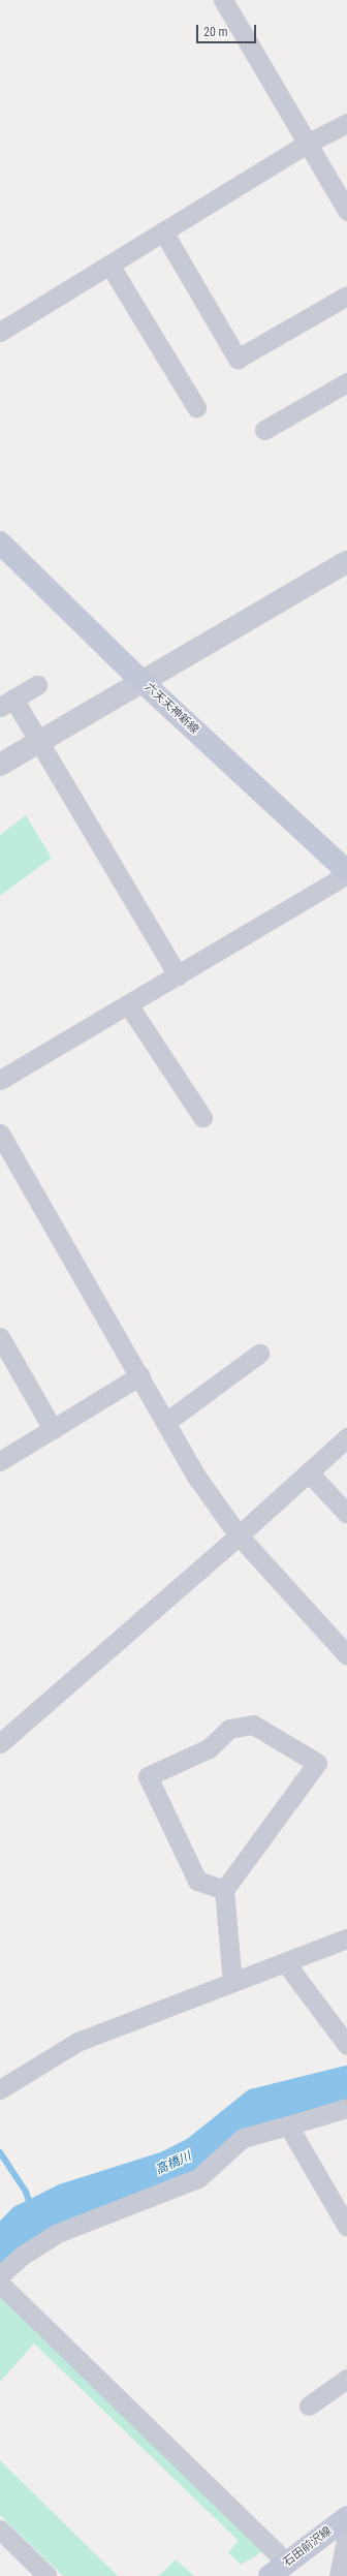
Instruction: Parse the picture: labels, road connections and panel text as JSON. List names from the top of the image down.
{
  "streets": {
    "main road": ["六天天神新線", "石田前沢線"]
  },
  "water": ["高橋川"],
  "scale_bar": "20 m"
}
